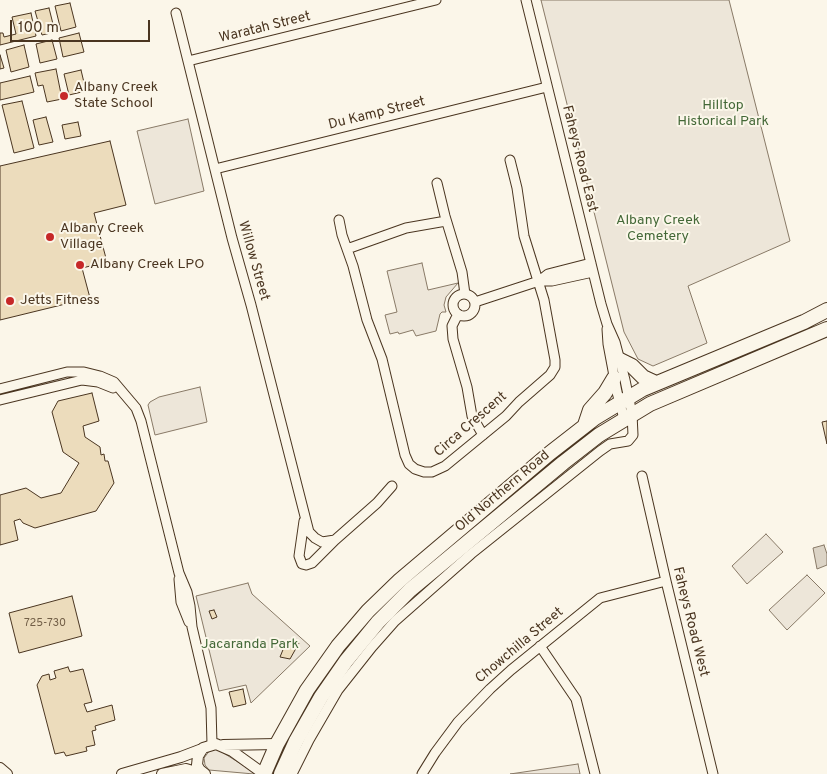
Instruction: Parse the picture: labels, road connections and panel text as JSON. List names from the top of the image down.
{
  "streets": {
    "highway": ["Old Northern Road"],
    "street": [
      "Waratah Street",
      "Du Kamp Street",
      "Faheys Road East",
      "Willow Street",
      "Circa Crescent",
      "Faheys Road West",
      "Chowchilla Street"
    ]
  },
  "crossings": [
    ["Waratah Street", "Willow Street"],
    ["Du Kamp Street", "Faheys Road East"],
    ["Du Kamp Street", "Willow Street"],
    ["Faheys Road East", "Old Northern Road"],
    ["Faheys Road West", "Chowchilla Street"]
  ],
  "parks": ["Hilltop Historical Park", "Albany Creek Cemetery", "Jacaranda Park"],
  "places": [
    "Albany Creek State School",
    "Albany Creek Village",
    "Albany Creek LPO",
    "Jetts Fitness"
  ],
  "house_numbers": ["725-730"],
  "scale_bar": "100 m"
}
